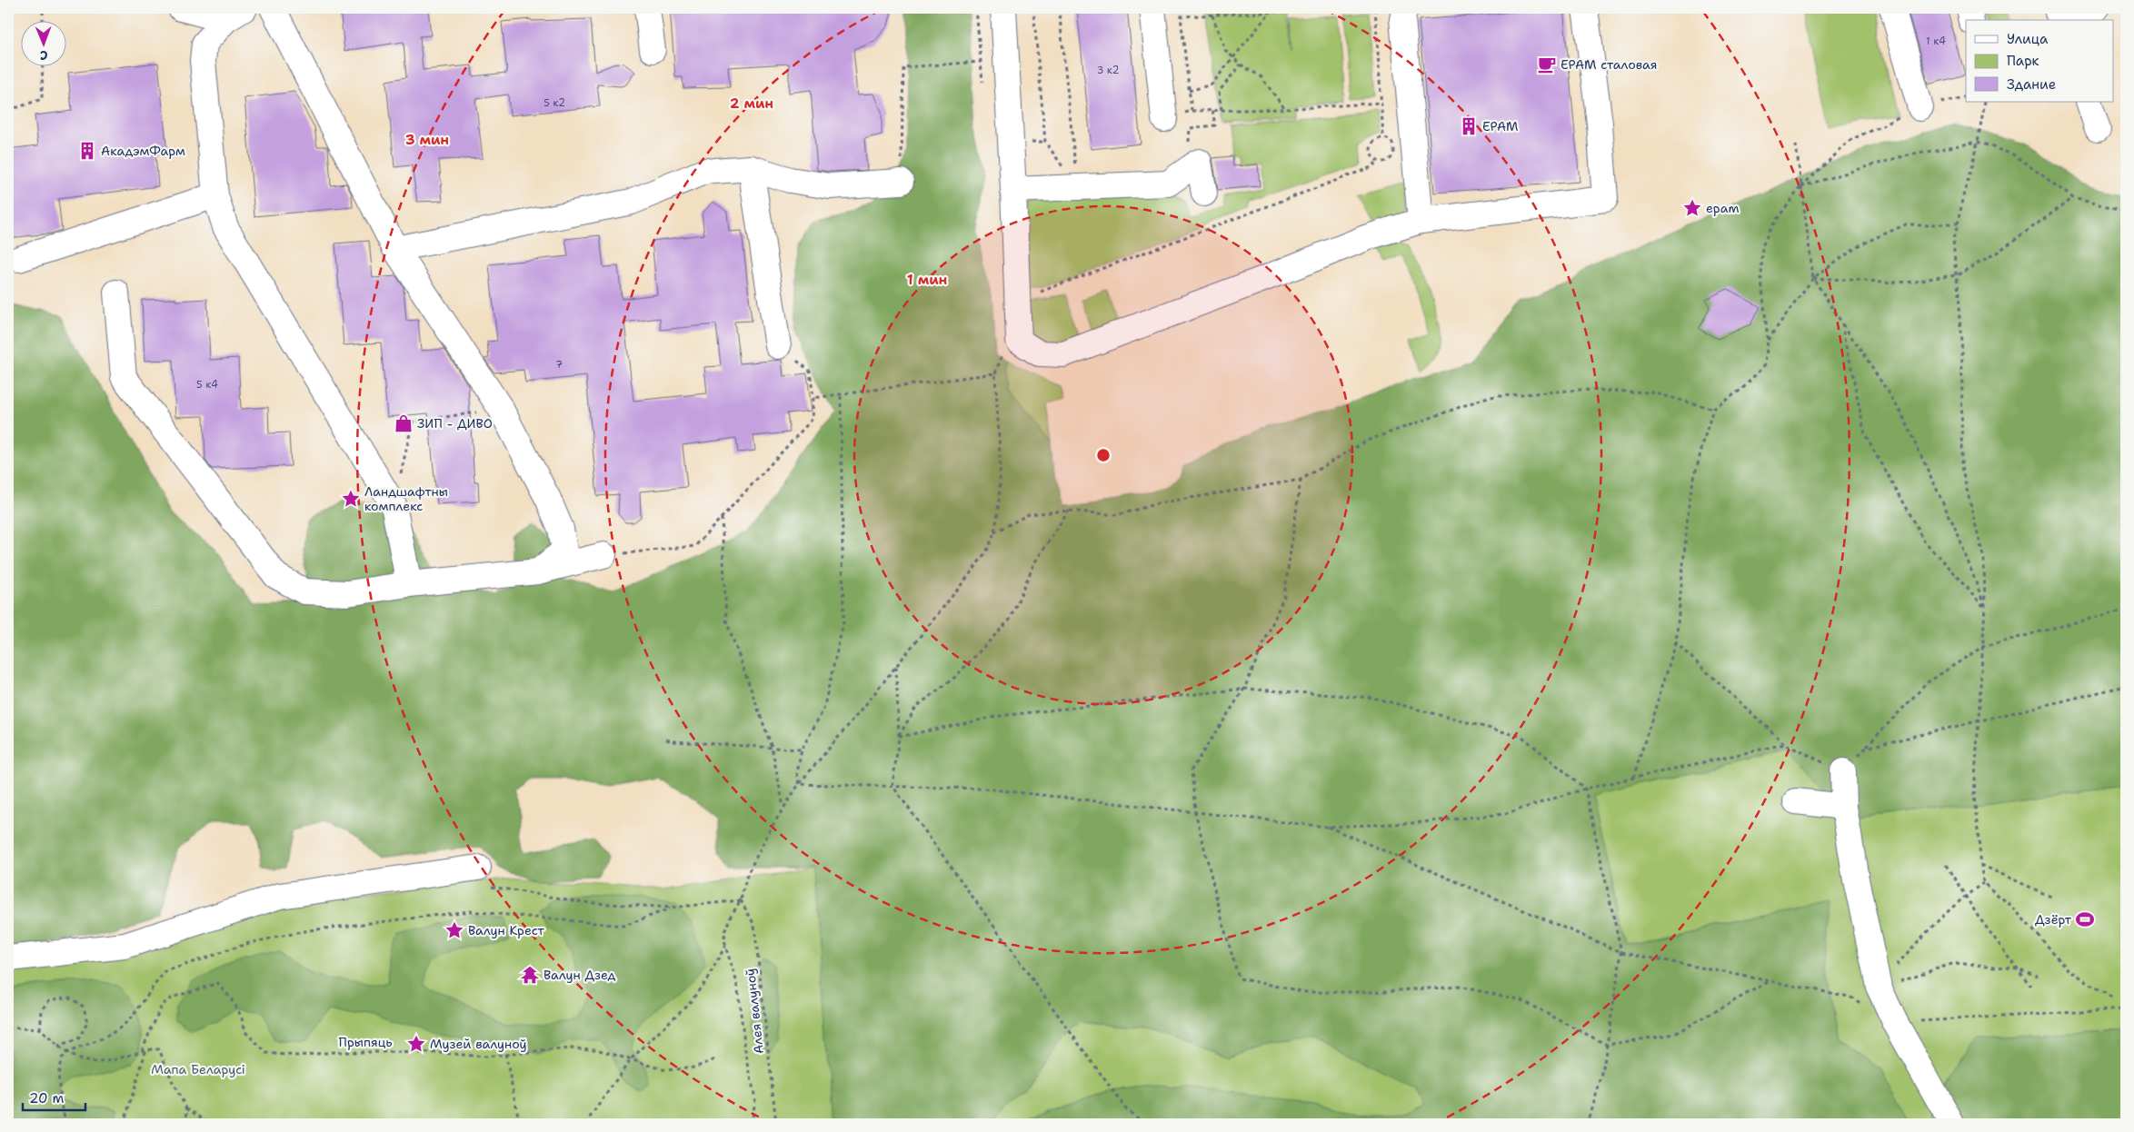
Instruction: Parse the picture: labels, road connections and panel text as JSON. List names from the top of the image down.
{
  "streets": {
    "path": ["Алея валуноў", "Прыпяць"]
  },
  "parks": ["Мапа Беларусі"],
  "places": {
    "cafe": ["EPAM сталовая"],
    "building": ["EPAM", "АкадэмФарм"],
    "place": [
      "epam",
      "Ландшафтны комплекс",
      "Валун Крест",
      "Музей валуноў"
    ],
    "shop": ["ЗИП - ДИВО"],
    "sports": ["Дзёрт"],
    "temple": ["Валун Дзед"]
  },
  "house_numbers": [
    "1 к4",
    "3 к2",
    "5 к2",
    "7",
    "5 к4"
  ],
  "legend": ["Улица", "Парк", "Здание"],
  "scale_bar": "20 m",
  "north": "bottom",
  "rings": ["2 мин", "3 мин", "1 мин"]
}
